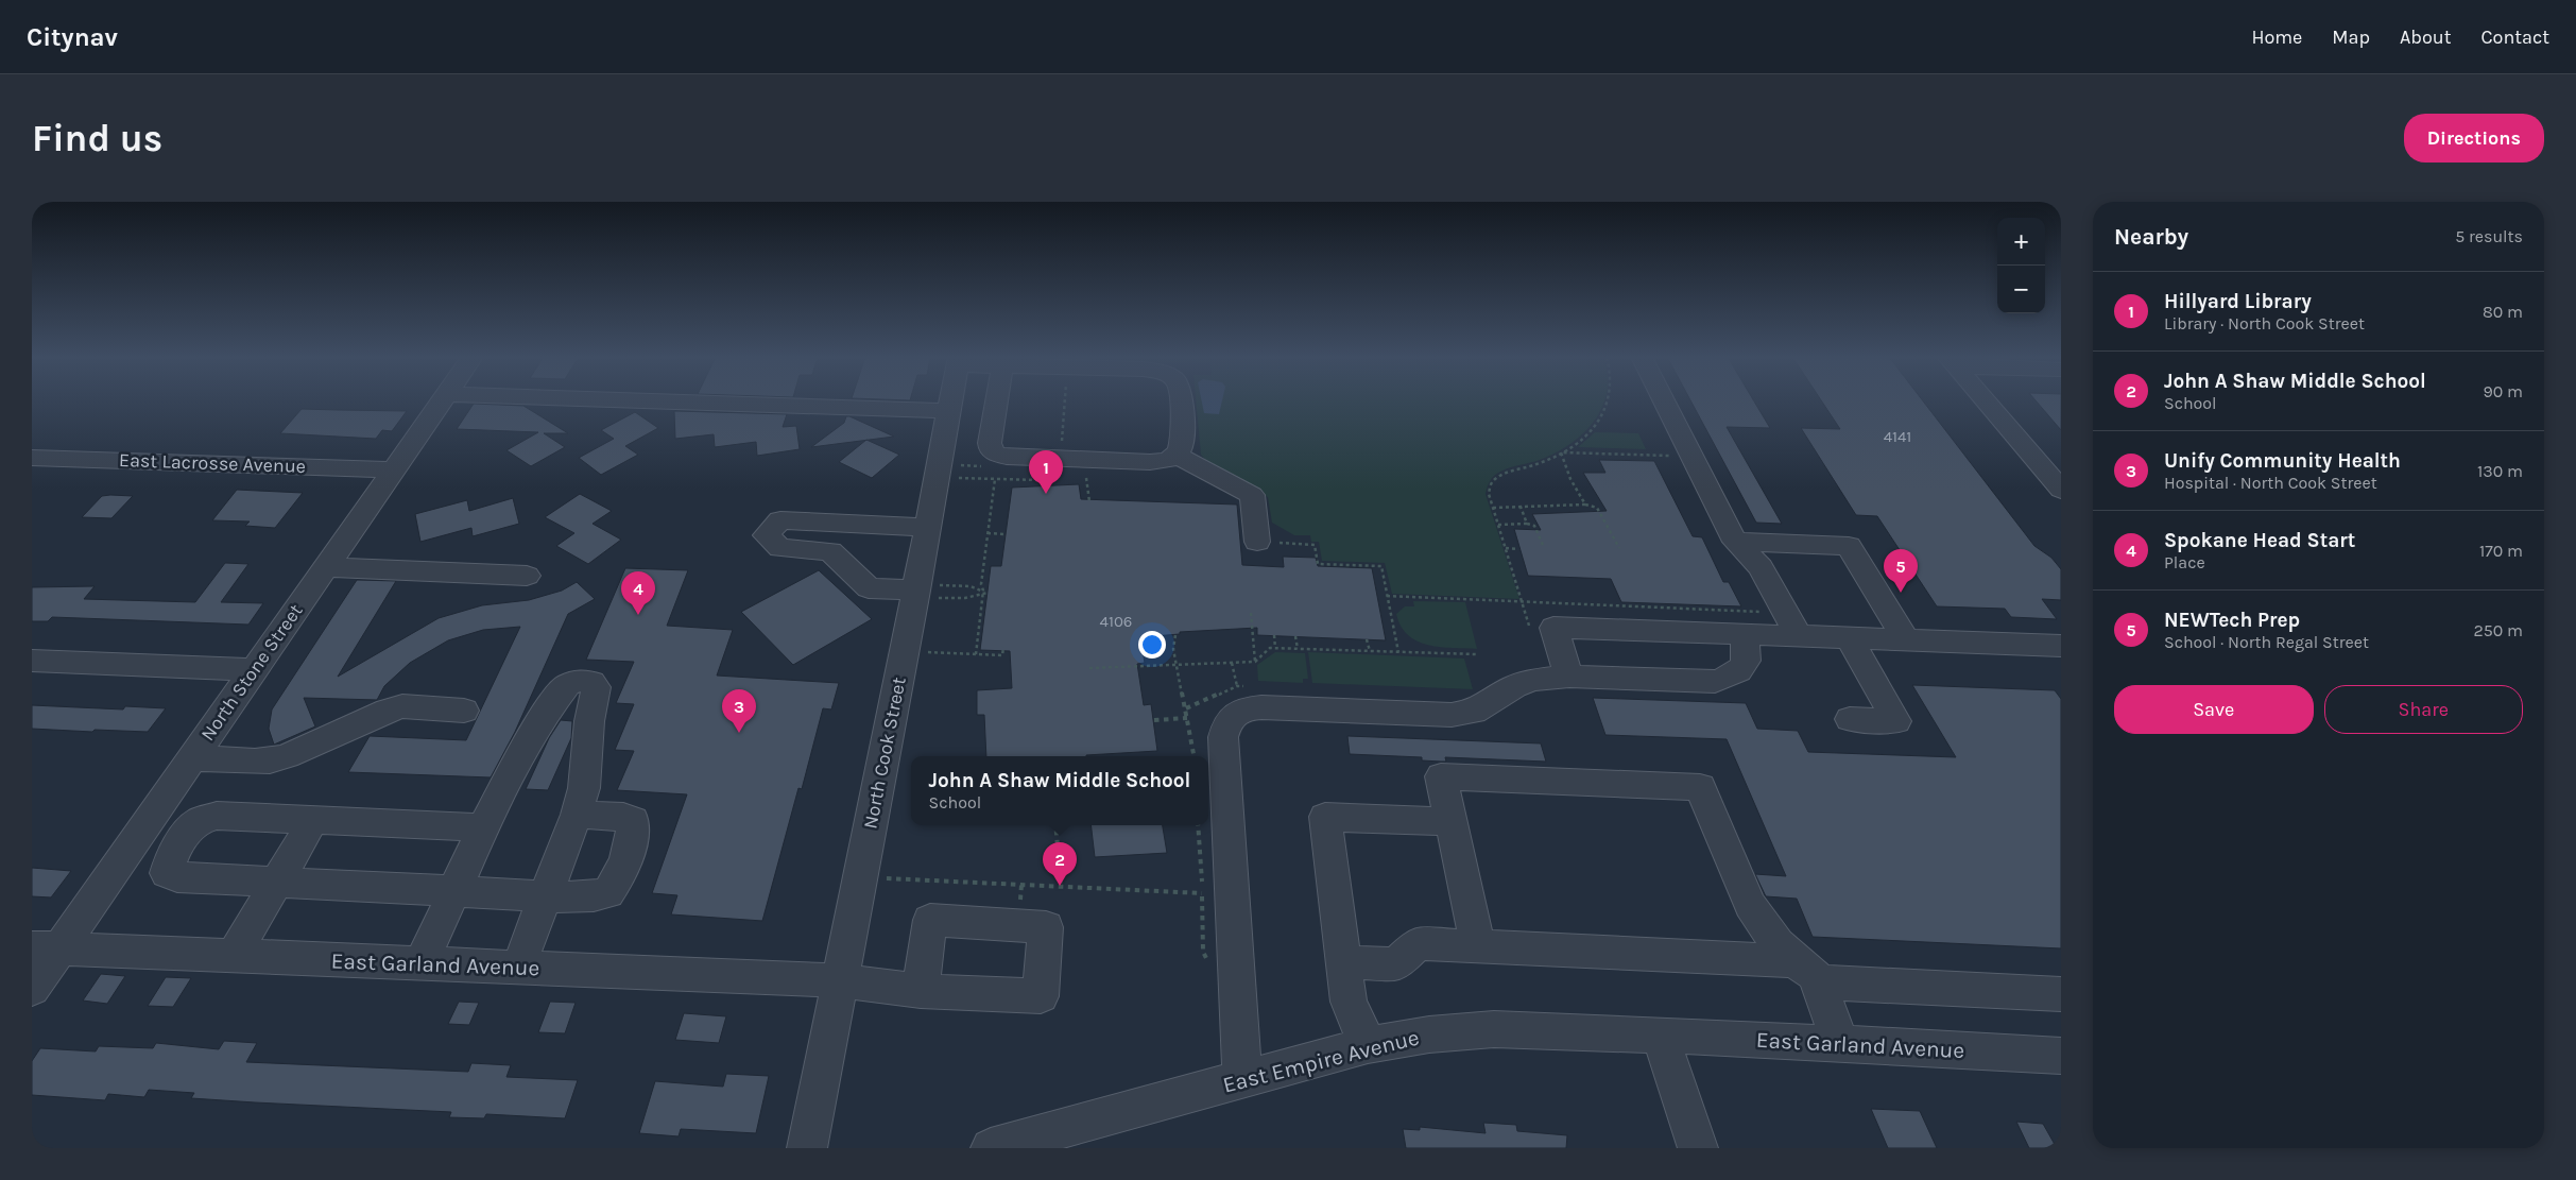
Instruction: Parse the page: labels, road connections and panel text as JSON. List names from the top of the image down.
{
  "streets": {
    "street": [
      "East Lacrosse Avenue",
      "North Stone Street",
      "North Cook Street",
      "East Garland Avenue",
      "East Empire Avenue"
    ]
  },
  "crossings": [
    ["East Lacrosse Avenue", "North Stone Street"],
    ["North Stone Street", "East Garland Avenue"],
    ["North Cook Street", "East Garland Avenue"],
    ["East Garland Avenue", "East Empire Avenue"]
  ],
  "house_numbers": ["4141", "4106"],
  "page": {
    "header": "Citynav",
    "nav": [
      "Home",
      "Map",
      "About",
      "Contact"
    ],
    "buttons": [
      "Directions",
      ["Save", "Share"]
    ],
    "title": "Find us",
    "heading": ["Nearby", "5 results"],
    "map_buttons": ["+", "−"],
    "list": [
      {
        "mark": "1",
        "name": "Hillyard Library",
        "note": "Library · North Cook Street",
        "value": "80 m"
      },
      {
        "mark": "2",
        "name": "John A Shaw Middle School",
        "note": "School",
        "value": "90 m"
      },
      {
        "mark": "3",
        "name": "Unify Community Health",
        "note": "Hospital · North Cook Street",
        "value": "130 m"
      },
      {
        "mark": "4",
        "name": "Spokane Head Start",
        "note": "Place",
        "value": "170 m"
      },
      {
        "mark": "5",
        "name": "NEWTech Prep",
        "note": "School · North Regal Street",
        "value": "250 m"
      }
    ],
    "pins": [
      "1",
      "5",
      "4",
      "3",
      "2"
    ],
    "popup": ["John A Shaw Middle School", "School"]
  }
}
